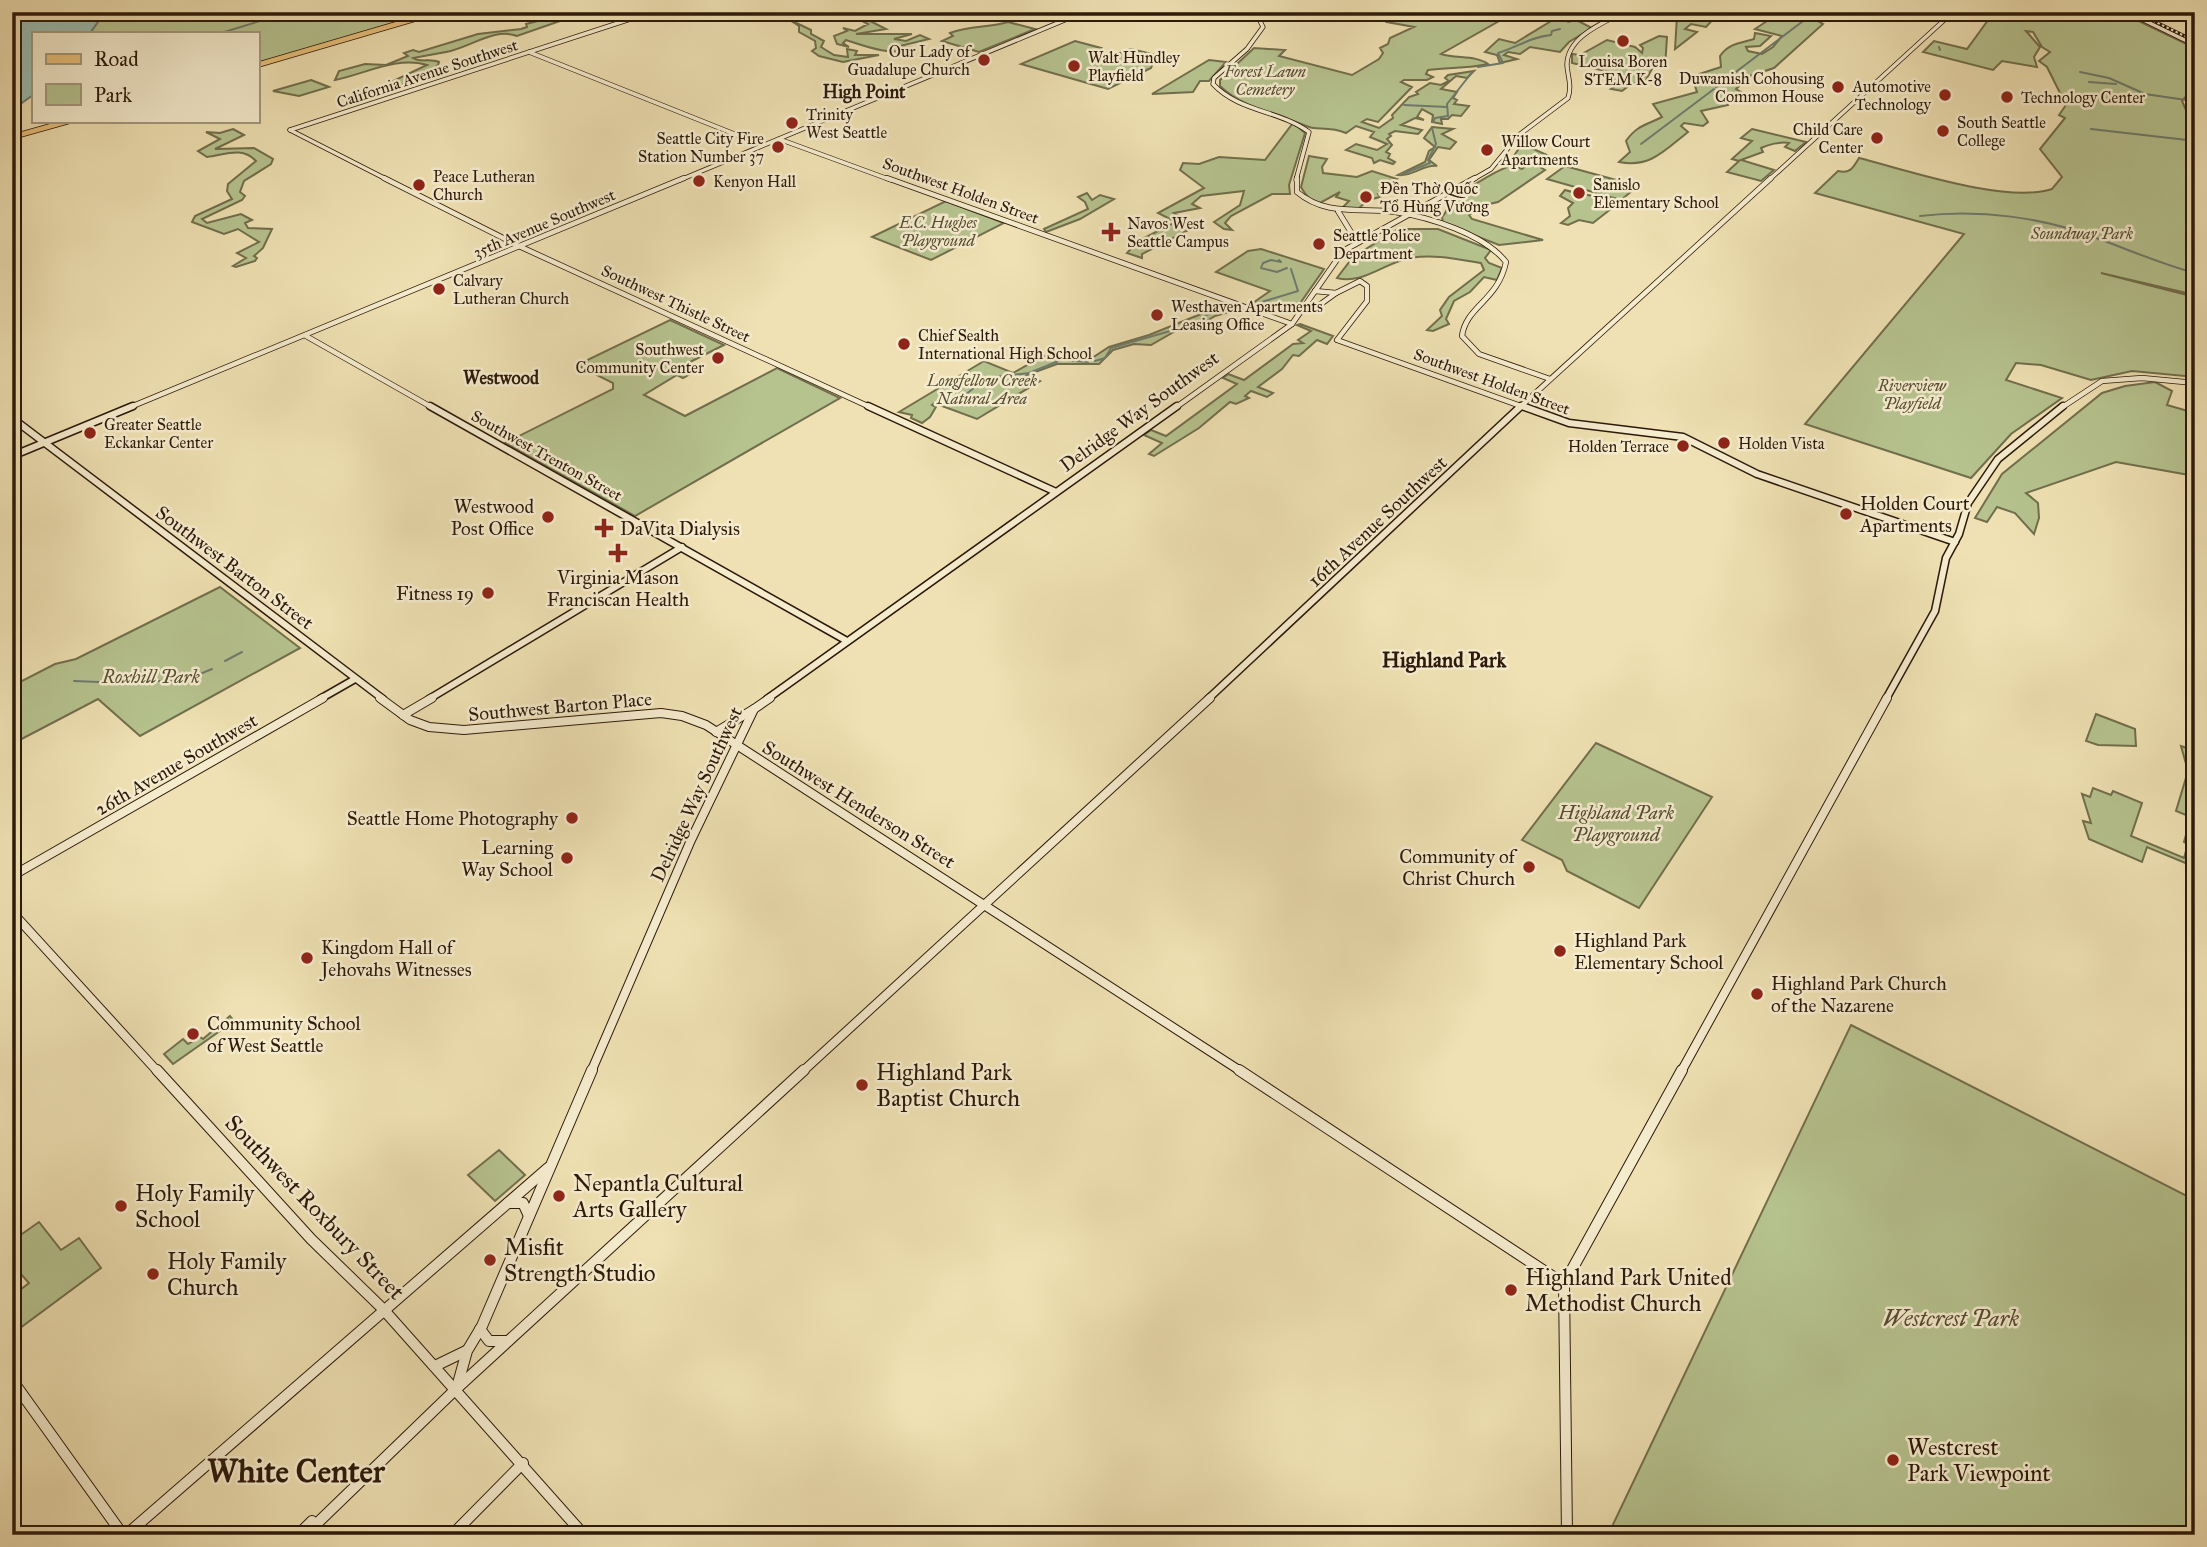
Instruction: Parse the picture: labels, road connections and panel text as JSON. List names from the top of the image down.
{
  "streets": {
    "street": [
      "California Avenue Southwest",
      "Southwest Holden Street",
      "35th Avenue Southwest",
      "Southwest Thistle Street",
      "Delridge Way Southwest",
      "Southwest Trenton Street",
      "16th Avenue Southwest",
      "Southwest Barton Street",
      "Southwest Barton Place",
      "26th Avenue Southwest",
      "Southwest Henderson Street",
      "Southwest Roxbury Street"
    ]
  },
  "crossings": [
    ["California Avenue Southwest", "Southwest Thistle Street"],
    ["Southwest Holden Street", "35th Avenue Southwest"],
    ["Southwest Holden Street", "Delridge Way Southwest"],
    ["Southwest Holden Street", "16th Avenue Southwest"],
    ["35th Avenue Southwest", "Southwest Thistle Street"],
    ["35th Avenue Southwest", "Southwest Trenton Street"],
    ["35th Avenue Southwest", "Southwest Barton Street"],
    ["Southwest Thistle Street", "Delridge Way Southwest"],
    ["Delridge Way Southwest", "Southwest Trenton Street"],
    ["Delridge Way Southwest", "16th Avenue Southwest"],
    ["Delridge Way Southwest", "Southwest Henderson Street"],
    ["Delridge Way Southwest", "Southwest Roxbury Street"],
    ["16th Avenue Southwest", "Southwest Henderson Street"],
    ["16th Avenue Southwest", "Southwest Roxbury Street"],
    ["Southwest Barton Street", "Southwest Barton Place"],
    ["Southwest Barton Street", "26th Avenue Southwest"],
    ["Southwest Barton Place", "Southwest Henderson Street"]
  ],
  "districts": [
    "High Point",
    "Westwood",
    "Highland Park",
    "White Center"
  ],
  "parks": [
    "Forest Lawn Cemetery",
    "E.C. Hughes Playground",
    "Soundway Park",
    "Longfellow Creek Natural Area",
    "Riverview Playfield",
    "Roxhill Park",
    "Highland Park Playground",
    "Westcrest Park"
  ],
  "places": {
    "other": [
      "Louisa Boren STEM K-8",
      "Our Lady of Guadalupe Church",
      "Walt Hundley Playfield",
      "Duwamish Cohousing Common House",
      "Automotive Technology",
      "Technology Center",
      "Trinity West Seattle",
      "South Seattle College",
      "Child Care Center",
      "Seattle City Fire Station Number 37",
      "Willow Court Apartments",
      "Kenyon Hall",
      "Peace Lutheran Church",
      "Sanislo Elementary School",
      "Đền Thờ Quốc Tổ Hùng Vương",
      "Seattle Police Department",
      "Calvary Lutheran Church",
      "Westhaven Apartments Leasing Office",
      "Chief Sealth International High School",
      "Southwest Community Center",
      "Greater Seattle Eckankar Center",
      "Holden Vista",
      "Holden Terrace",
      "Holden Court Apartments",
      "Westwood Post Office",
      "Fitness 19",
      "Seattle Home Photography",
      "Learning Way School",
      "Community of Christ Church",
      "Highland Park Elementary School",
      "Kingdom Hall of Jehovahs Witnesses",
      "Highland Park Church of the Nazarene",
      "Community School of West Seattle",
      "Highland Park Baptist Church",
      "Nepantla Cultural Arts Gallery",
      "Holy Family School",
      "Misfit Strength Studio",
      "Holy Family Church",
      "Highland Park United Methodist Church",
      "Westcrest Park Viewpoint"
    ],
    "health": ["Navos West Seattle Campus", "DaVita Dialysis", "Virginia Mason Franciscan Health"]
  },
  "legend": ["Road", "Park"]
}
